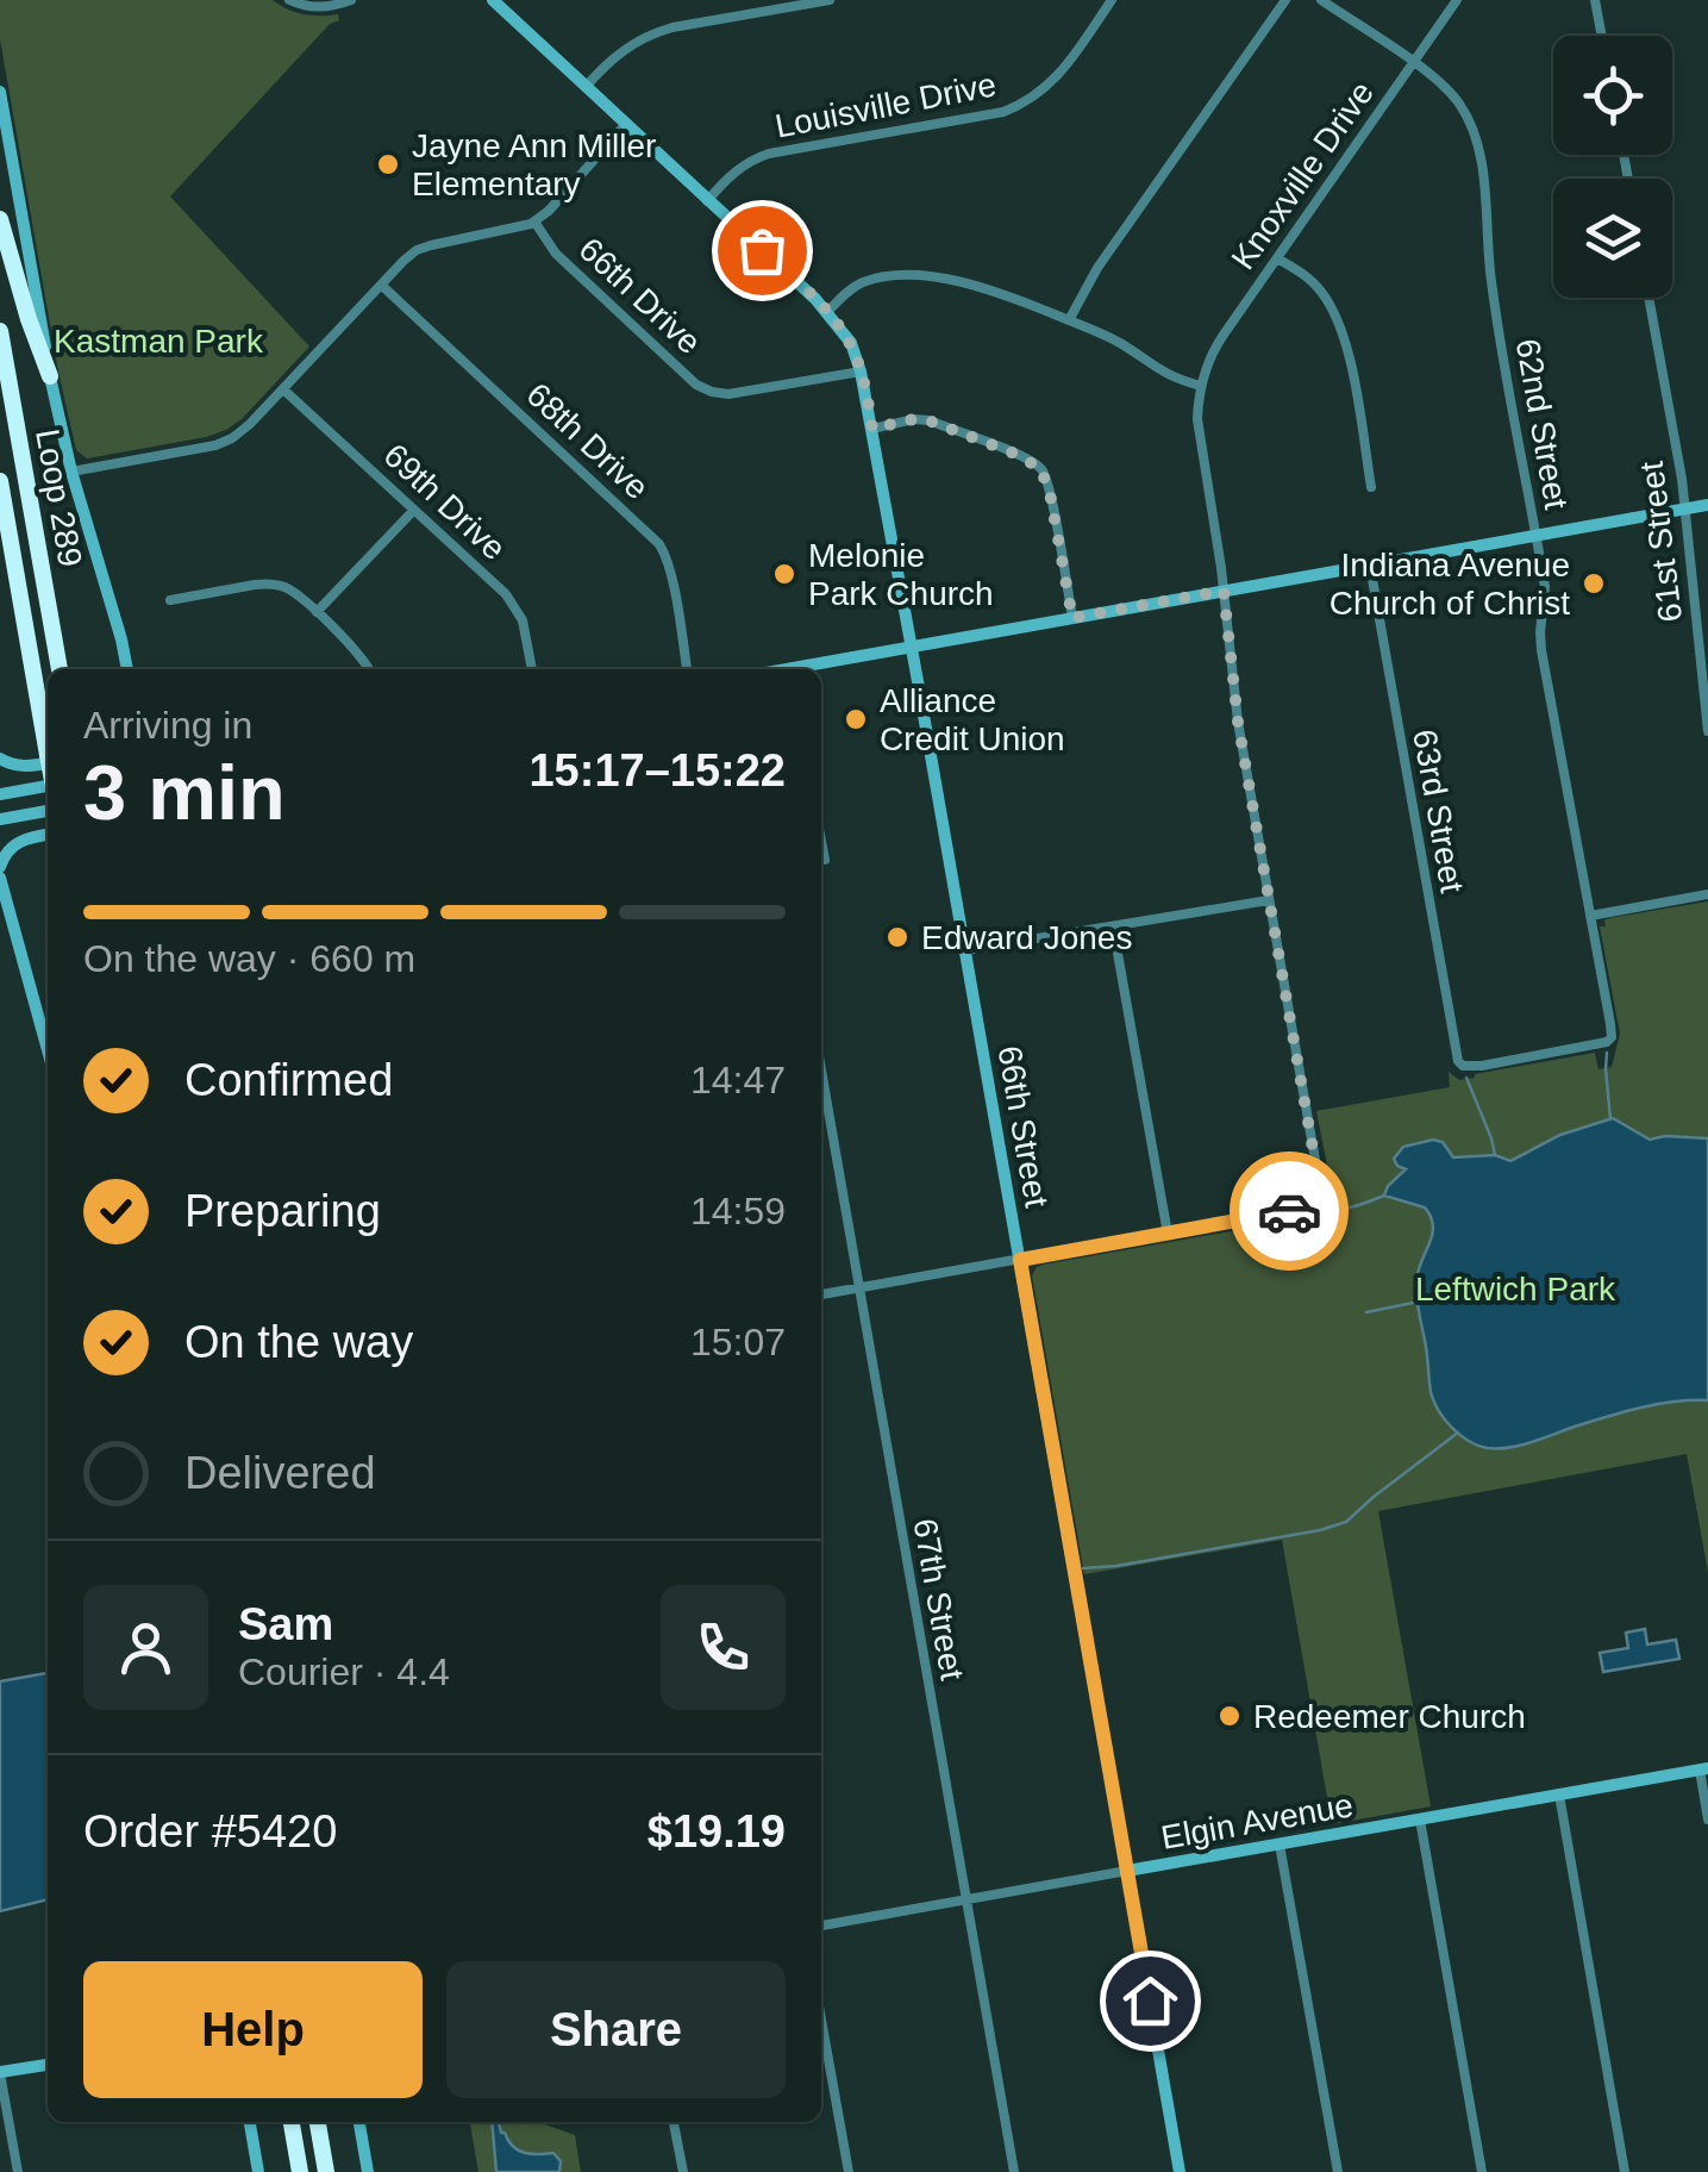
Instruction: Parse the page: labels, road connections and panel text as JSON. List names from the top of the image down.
{
  "streets": {
    "highway": ["Loop 289"],
    "street": [
      "Louisville Drive",
      "Knoxville Drive",
      "66th Drive",
      "62nd Street",
      "68th Drive",
      "69th Drive",
      "61st Street",
      "63rd Street",
      "66th Street",
      "67th Street",
      "Elgin Avenue"
    ]
  },
  "crossings": [
    ["Louisville Drive", "66th Street"],
    ["Knoxville Drive", "62nd Street"],
    ["66th Drive", "66th Street"],
    ["62nd Street", "63rd Street"],
    ["66th Street", "Elgin Avenue"],
    ["67th Street", "Elgin Avenue"]
  ],
  "parks": ["Kastman Park", "Leftwich Park"],
  "places": [
    "Jayne Ann Miller Elementary",
    "Melonie Park Church",
    "Indiana Avenue Church of Christ",
    "Alliance Credit Union",
    "Edward Jones",
    "Redeemer Church"
  ],
  "page": {
    "heading": ["3 min", "Arriving in", "15:17–15:22"],
    "panel": [
      "Sam",
      "Courier · 4.4",
      "Order #5420",
      "$19.19"
    ],
    "bar": "On the way · 660 m",
    "list": [
      ["Confirmed", "14:47"],
      ["Preparing", "14:59"],
      ["On the way", "15:07"],
      "Delivered"
    ],
    "buttons": ["Help", "Share"]
  }
}
